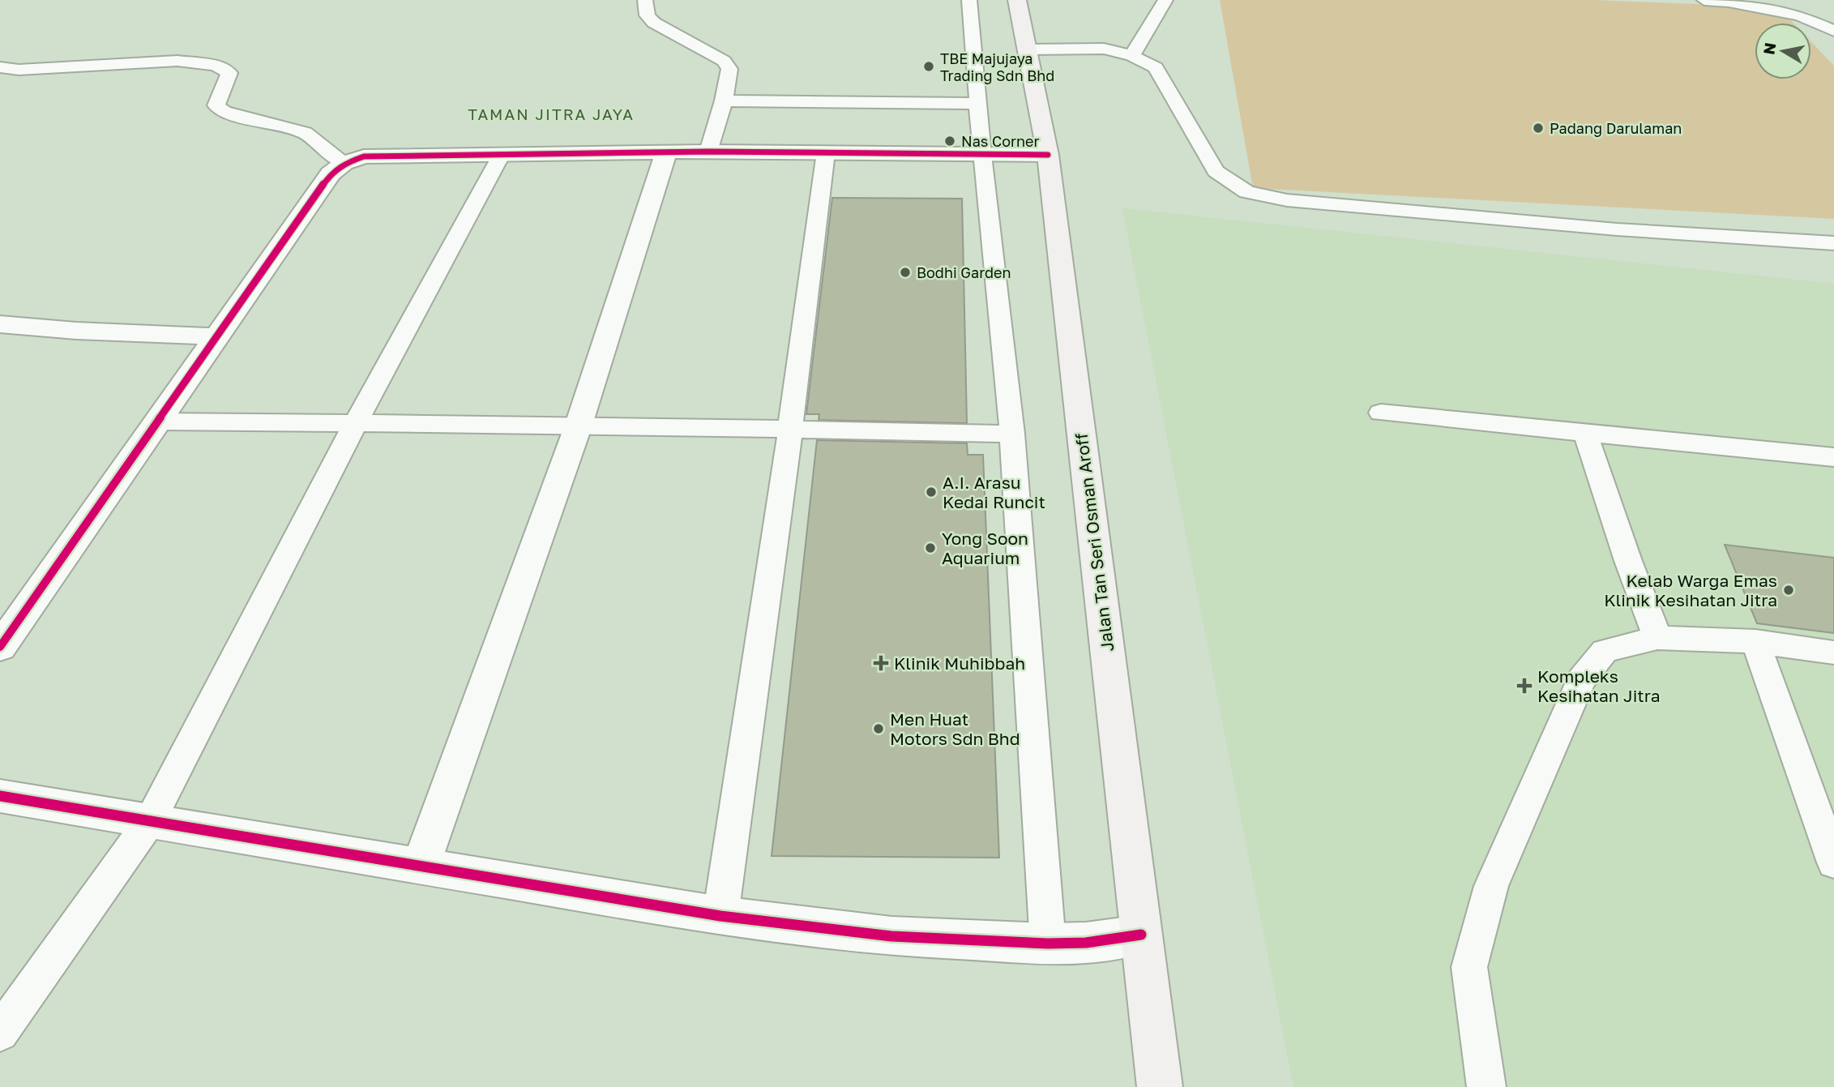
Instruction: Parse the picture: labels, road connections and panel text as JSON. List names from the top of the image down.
{
  "streets": {
    "main road": ["Jalan Tan Seri Osman Aroff"]
  },
  "districts": ["TAMAN JITRA JAYA"],
  "places": {
    "other": [
      "TBE Majujaya Trading Sdn Bhd",
      "Padang Darulaman",
      "Nas Corner",
      "Bodhi Garden",
      "A.I. Arasu Kedai Runcit",
      "Yong Soon Aquarium",
      "Kelab Warga Emas Klinik Kesihatan Jitra",
      "Men Huat Motors Sdn Bhd"
    ],
    "health": ["Klinik Muhibbah", "Kompleks Kesihatan Jitra"]
  },
  "north": "left"
}
